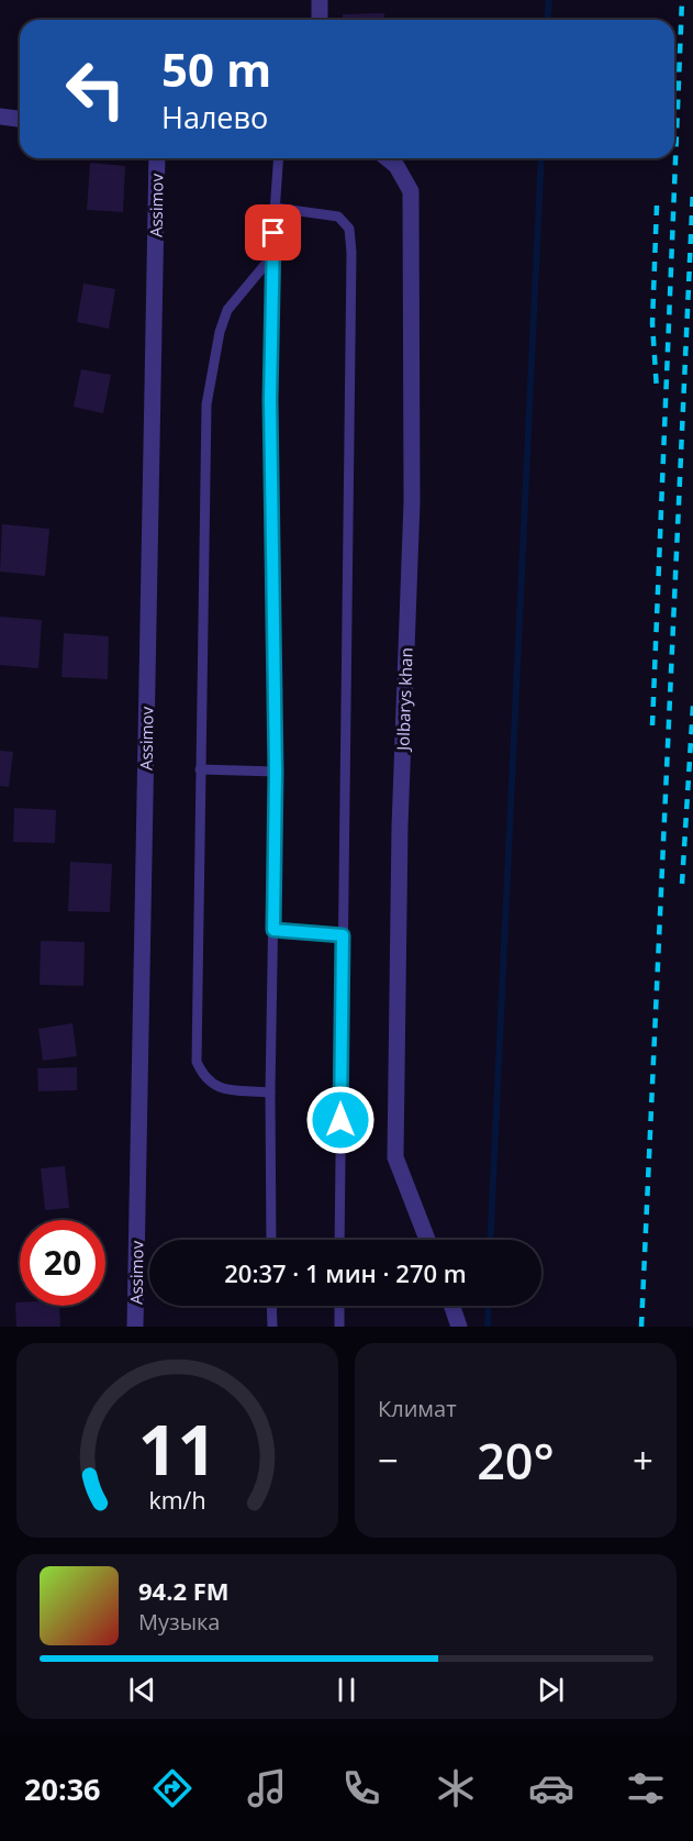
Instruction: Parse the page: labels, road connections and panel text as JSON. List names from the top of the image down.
{
  "streets": {
    "street": ["Assimov", "Jolbarys khan"]
  },
  "page": {
    "turn": ["50 m", "Налево"],
    "limit": "20",
    "trip": "20:37 · 1 мин · 270 m",
    "tile": "Климат",
    "heat": ["−", "20°", "+"],
    "song": ["94.2 FM", "Музыка"],
    "tabs": "20:36",
    "gauge": ["11", "km/h"]
  }
}
